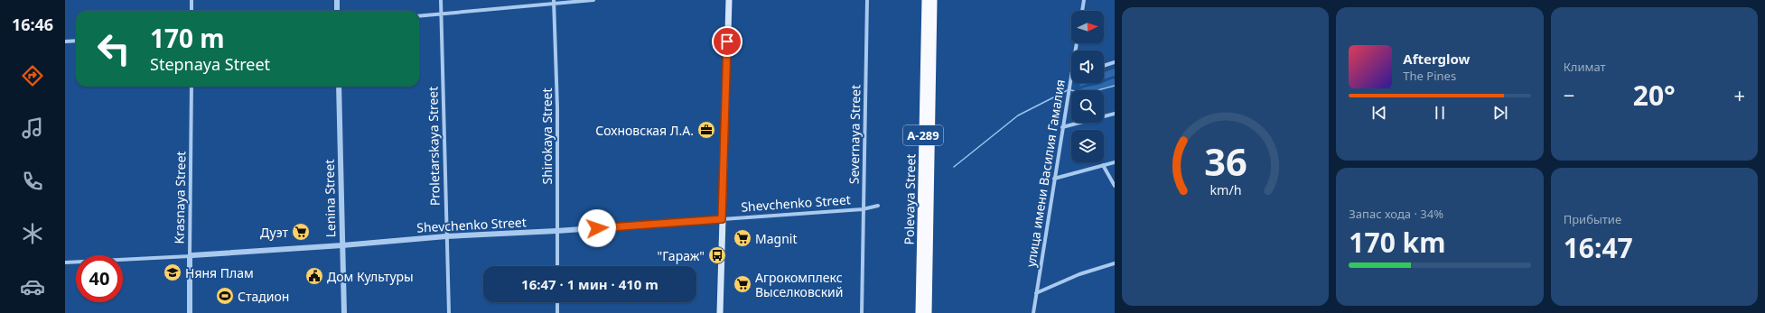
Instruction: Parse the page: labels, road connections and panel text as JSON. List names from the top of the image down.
{
  "streets": {
    "highway": ["А-289", "Polevaya Street"],
    "street": [
      "Severnaya Street",
      "Shirokaya Street",
      "Proletarskaya Street",
      "улица имени Василия Гамалия",
      "Krasnaya Street",
      "Lenina Street",
      "Shevchenko Street"
    ]
  },
  "crossings": [
    ["Severnaya Street", "Shevchenko Street"],
    ["Shirokaya Street", "Shevchenko Street"],
    ["Proletarskaya Street", "Shevchenko Street"],
    ["Krasnaya Street", "Shevchenko Street"],
    ["Lenina Street", "Shevchenko Street"]
  ],
  "places": {
    "office": ["Сохновская Л.А."],
    "supermarket": ["Дуэт", "Magnit", "Агрокомплекс Выселковский"],
    "bus stop": ["\"Гараж\""],
    "school or university": ["Няня Плам"],
    "public building": ["Дом Культуры"],
    "sports": ["Стадион"]
  },
  "north": "right",
  "page": {
    "tabs": "16:46",
    "tile": [
      "Климат",
      ["Запас хода · 34%", "170 km"],
      ["Прибытие", "16:47"]
    ],
    "turn": ["170 m", "Stepnaya Street"],
    "song": ["Afterglow", "The Pines"],
    "heat": ["−", "20°", "+"],
    "limit": "40",
    "trip": "16:47 · 1 мин · 410 m",
    "gauge": ["36", "km/h"]
  }
}
